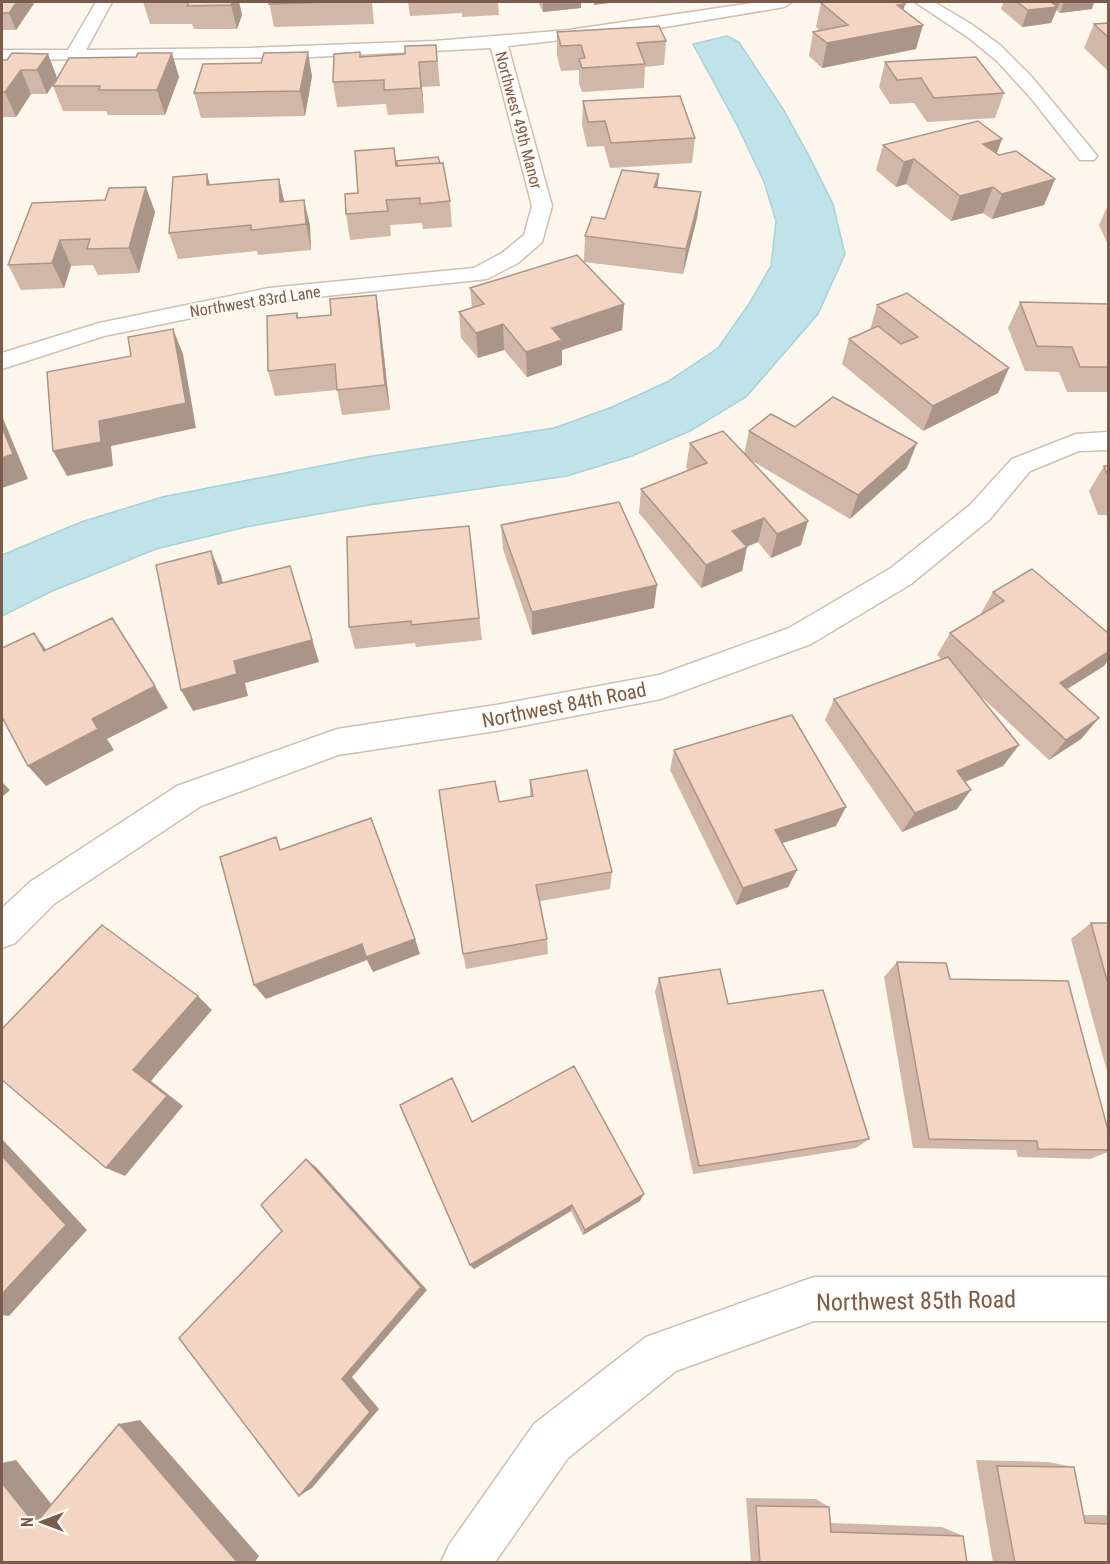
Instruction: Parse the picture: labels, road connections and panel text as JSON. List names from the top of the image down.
{
  "streets": {
    "street": [
      "Northwest 49th Manor",
      "Northwest 83rd Lane",
      "Northwest 84th Road",
      "Northwest 85th Road"
    ]
  },
  "crossings": [
    ["Northwest 49th Manor", "Northwest 83rd Lane"]
  ],
  "north": "left"
}
